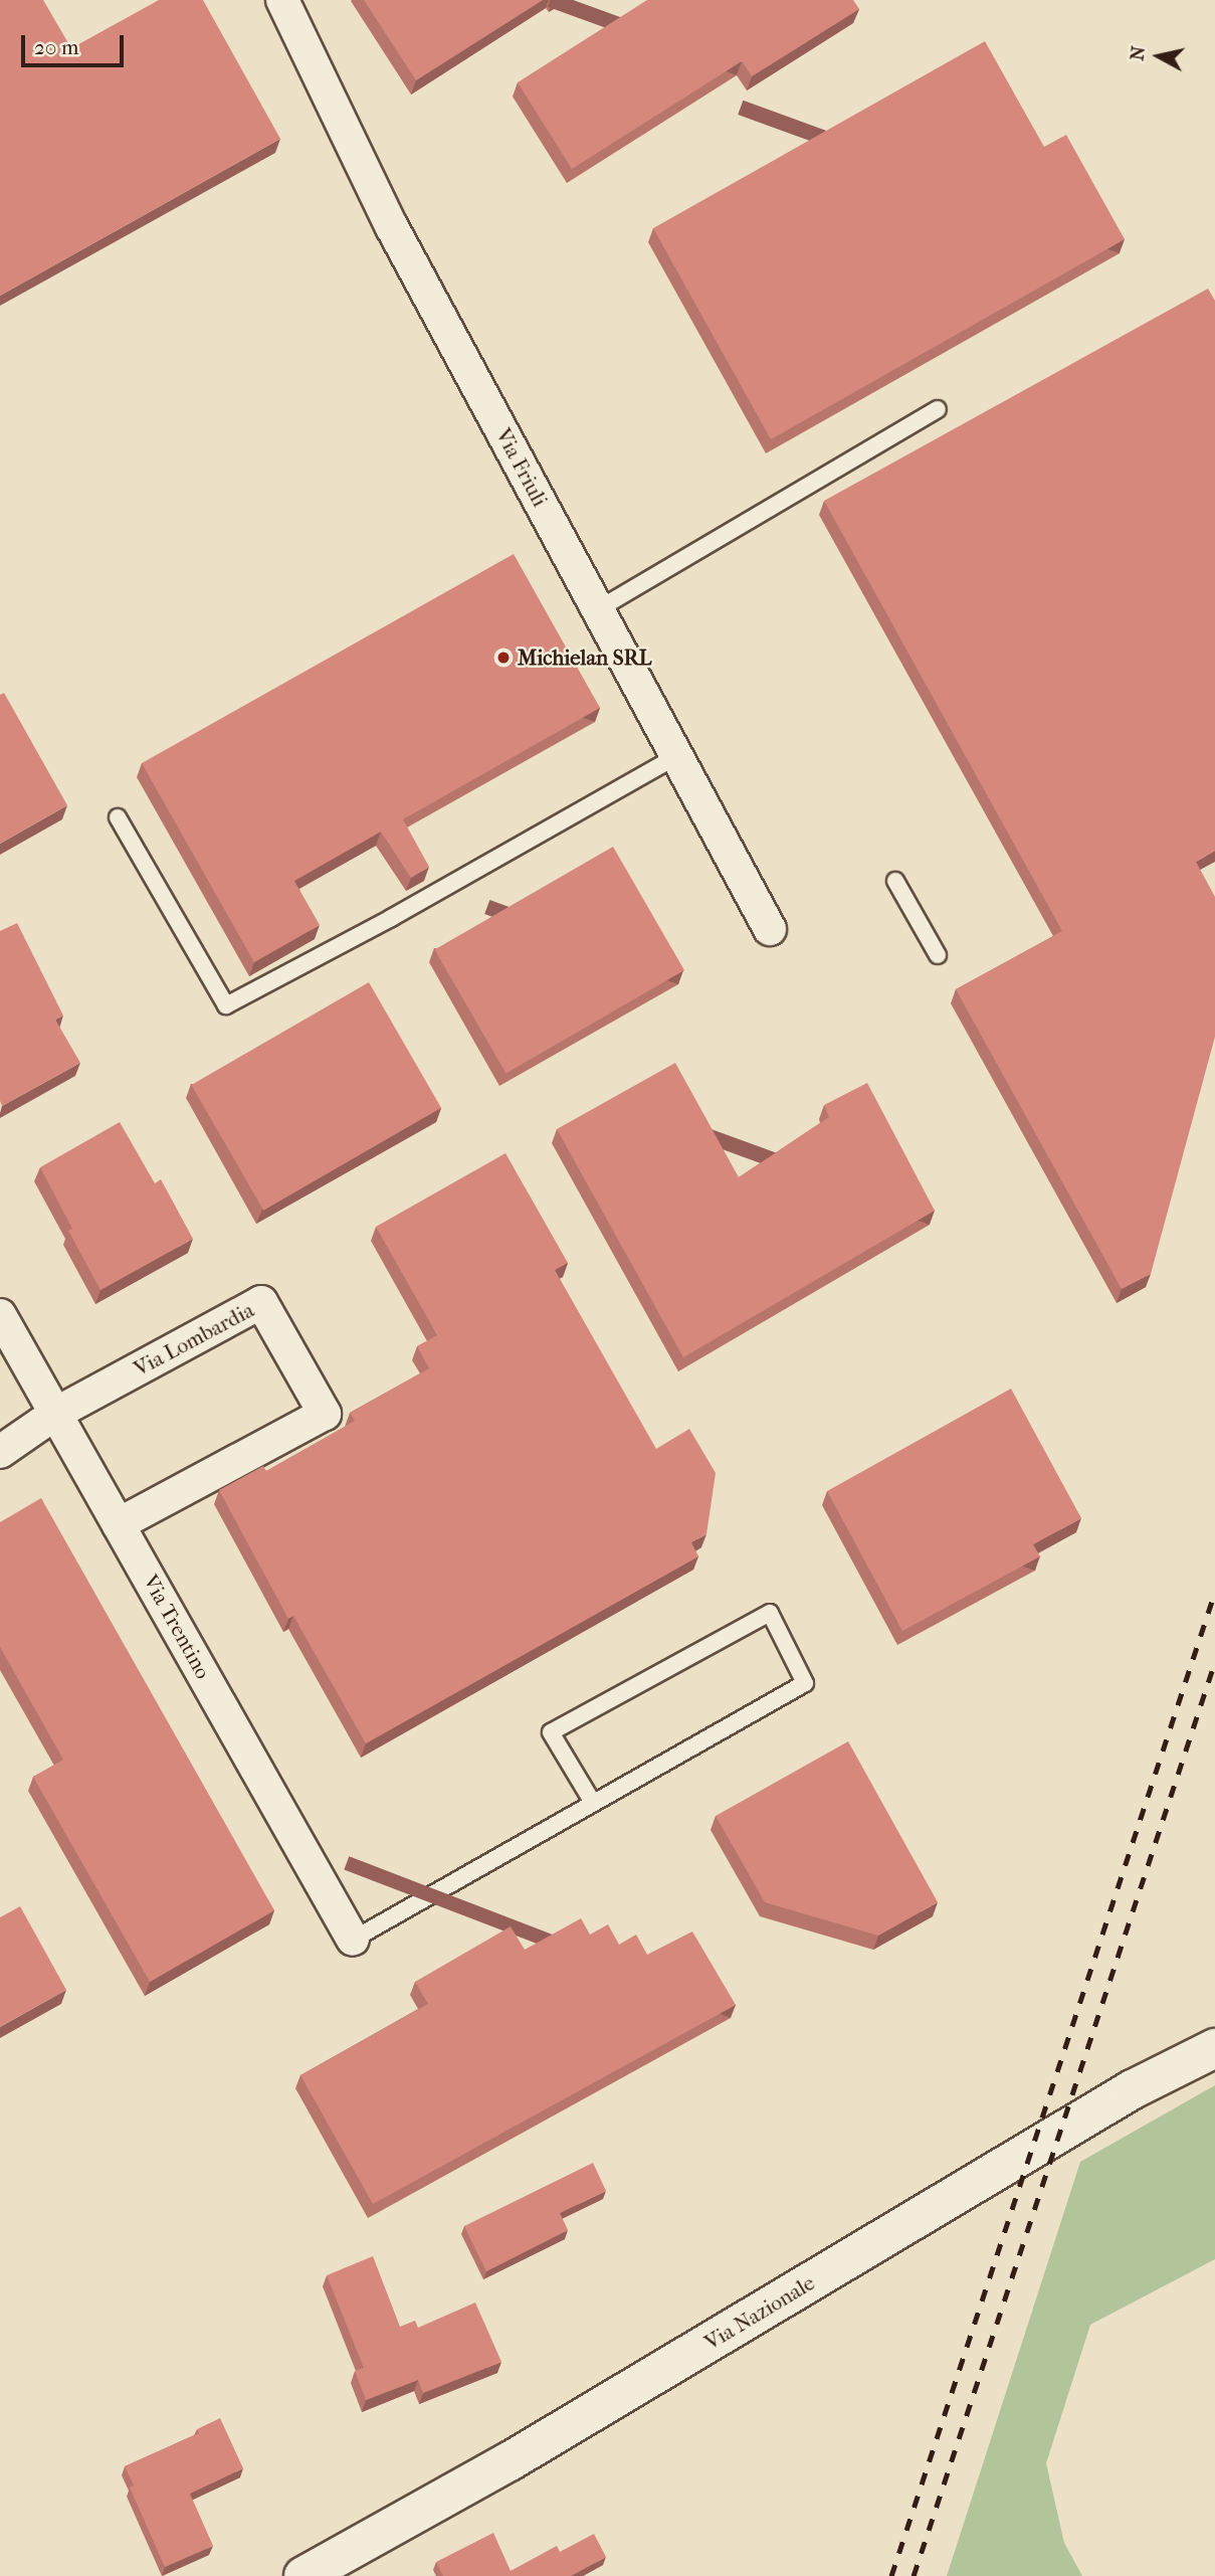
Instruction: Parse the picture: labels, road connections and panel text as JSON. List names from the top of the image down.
{
  "streets": {
    "street": [
      "Via Friuli",
      "Via Lombardia",
      "Via Trentino",
      "Via Nazionale"
    ]
  },
  "crossings": [
    ["Via Lombardia", "Via Trentino"]
  ],
  "places": ["Michielan SRL"],
  "scale_bar": "20 m",
  "north": "left"
}
